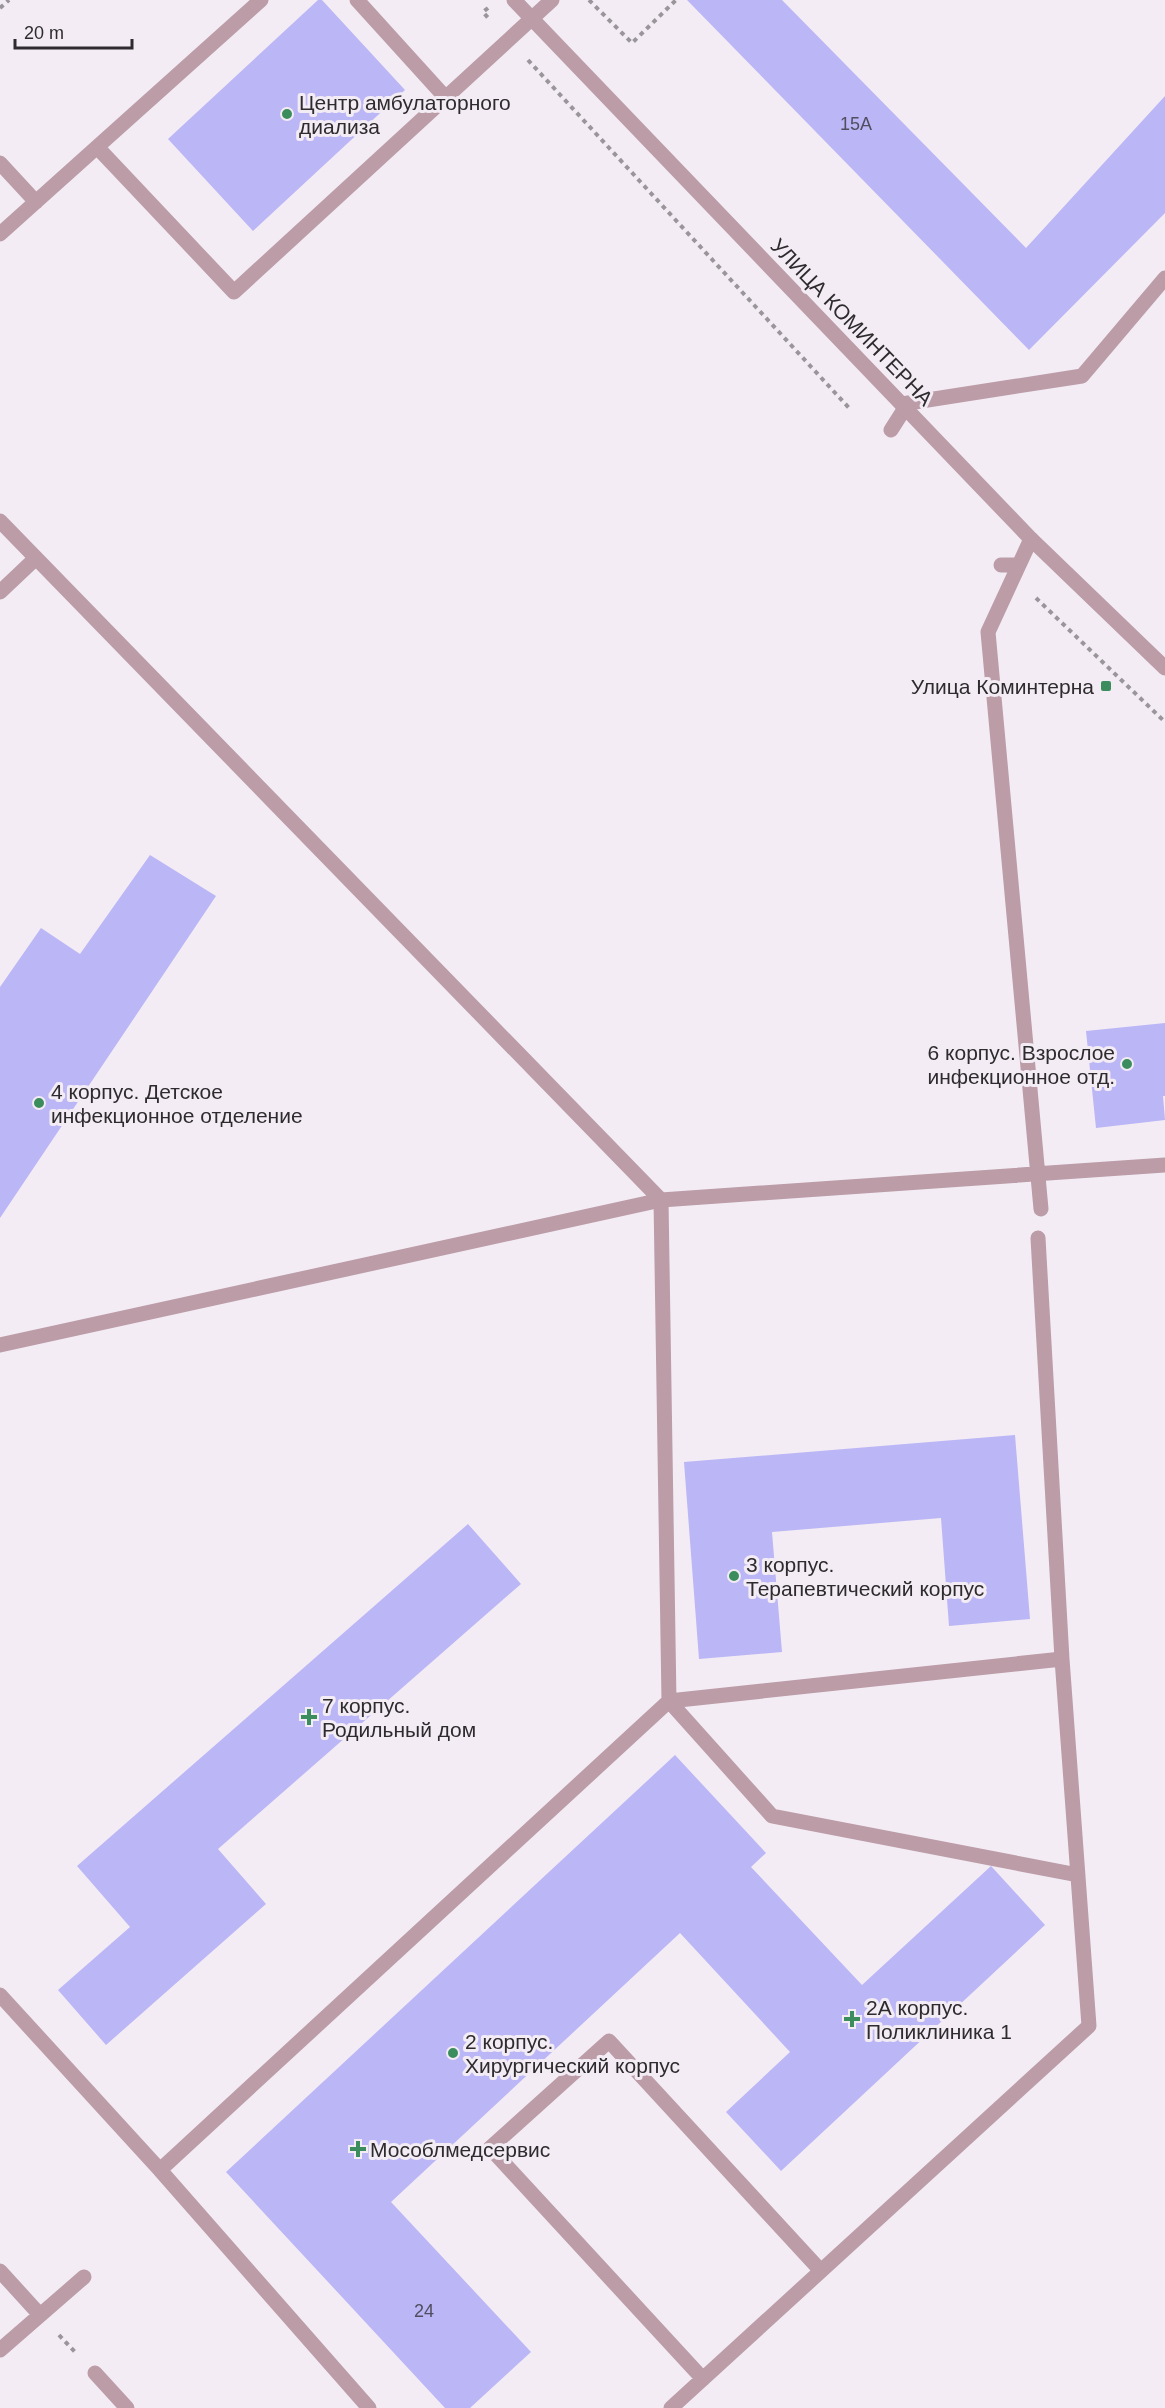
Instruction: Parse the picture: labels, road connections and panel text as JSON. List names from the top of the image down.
{
  "streets": {
    "street": ["УЛИЦА КОМИНТЕРНА"]
  },
  "places": {
    "other": [
      "Центр амбулаторного диализа",
      "6 корпус. Взрослое инфекционное отд.",
      "4 корпус. Детское инфекционное отделение",
      "3 корпус. Терапевтический корпус",
      "2 корпус. Хирургический корпус"
    ],
    "transit": ["Улица Коминтерна"],
    "health": ["7 корпус. Родильный дом", "2А корпус. Поликлиника 1", "Мособлмедсервис"]
  },
  "house_numbers": ["15А", "24"],
  "scale_bar": "20 m"
}
